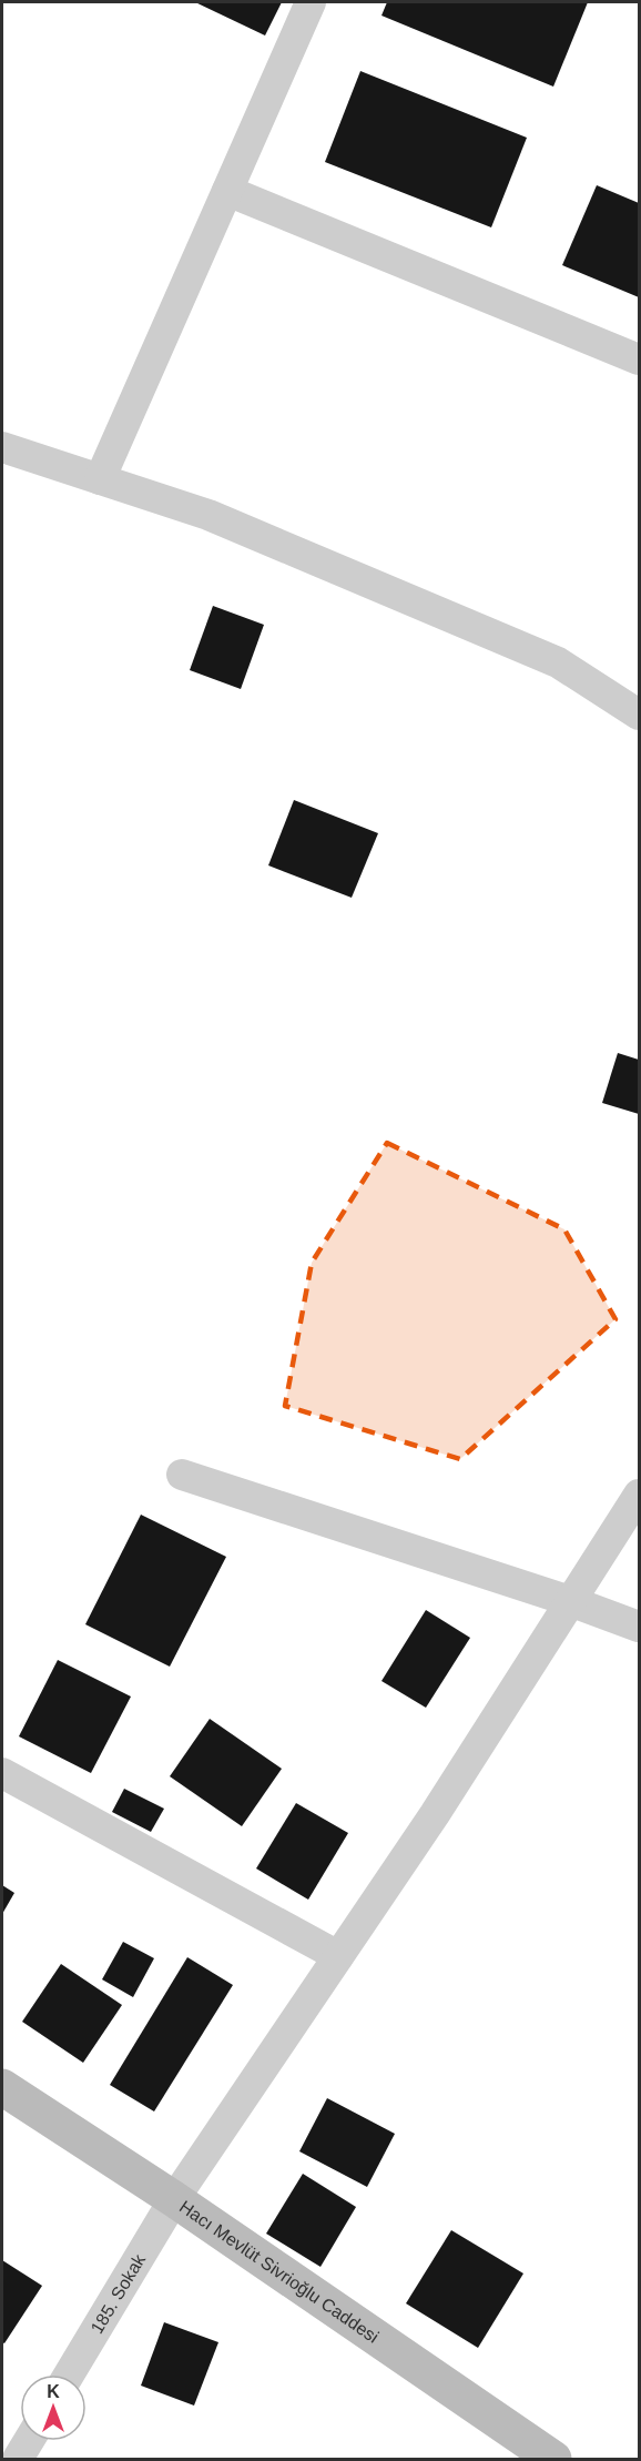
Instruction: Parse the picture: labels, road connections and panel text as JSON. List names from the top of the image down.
{
  "streets": {
    "street": ["Hacı Mevlüt Sivrioğlu Caddesi", "185. Sokak"]
  },
  "crossings": [
    ["Hacı Mevlüt Sivrioğlu Caddesi", "185. Sokak"]
  ],
  "north": "top"
}
